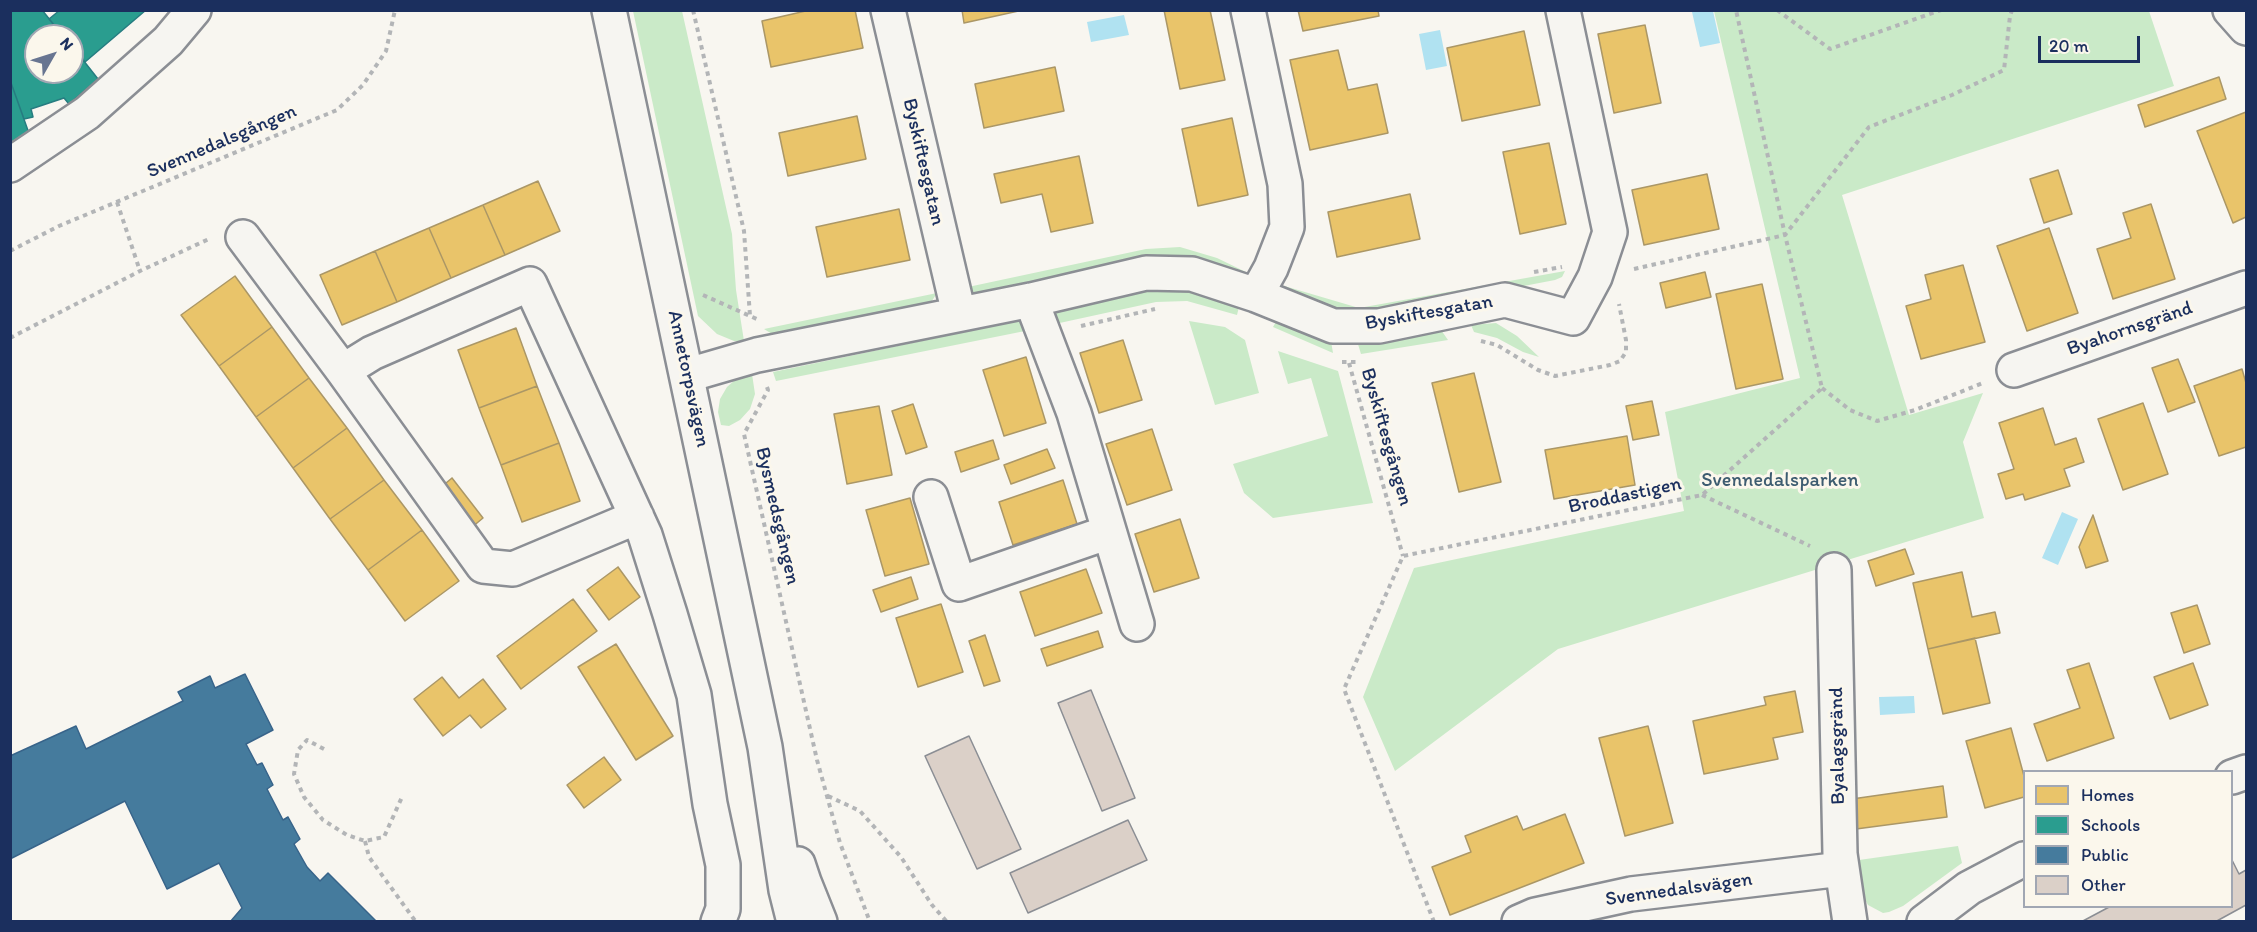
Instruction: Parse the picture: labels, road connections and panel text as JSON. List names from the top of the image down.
{
  "streets": {
    "street": [
      "Byskiftesgatan",
      "Byahornsgränd",
      "Annetorpsvägen",
      "Byalagsgränd",
      "Svennedalsvägen"
    ],
    "path": [
      "Svennedalsgången",
      "Byskiftesgången",
      "Broddastigen",
      "Bysmedsgången"
    ]
  },
  "crossings": [
    ["Byskiftesgatan", "Annetorpsvägen"],
    ["Byskiftesgatan", "Byskiftesgången"],
    ["Byskiftesgatan", "Bysmedsgången"],
    ["Byskiftesgången", "Broddastigen"],
    ["Byalagsgränd", "Svennedalsvägen"]
  ],
  "parks": ["Svennedalsparken"],
  "legend": [
    "Homes",
    "Schools",
    "Public",
    "Other"
  ],
  "scale_bar": "20 m",
  "north": "top right"
}
